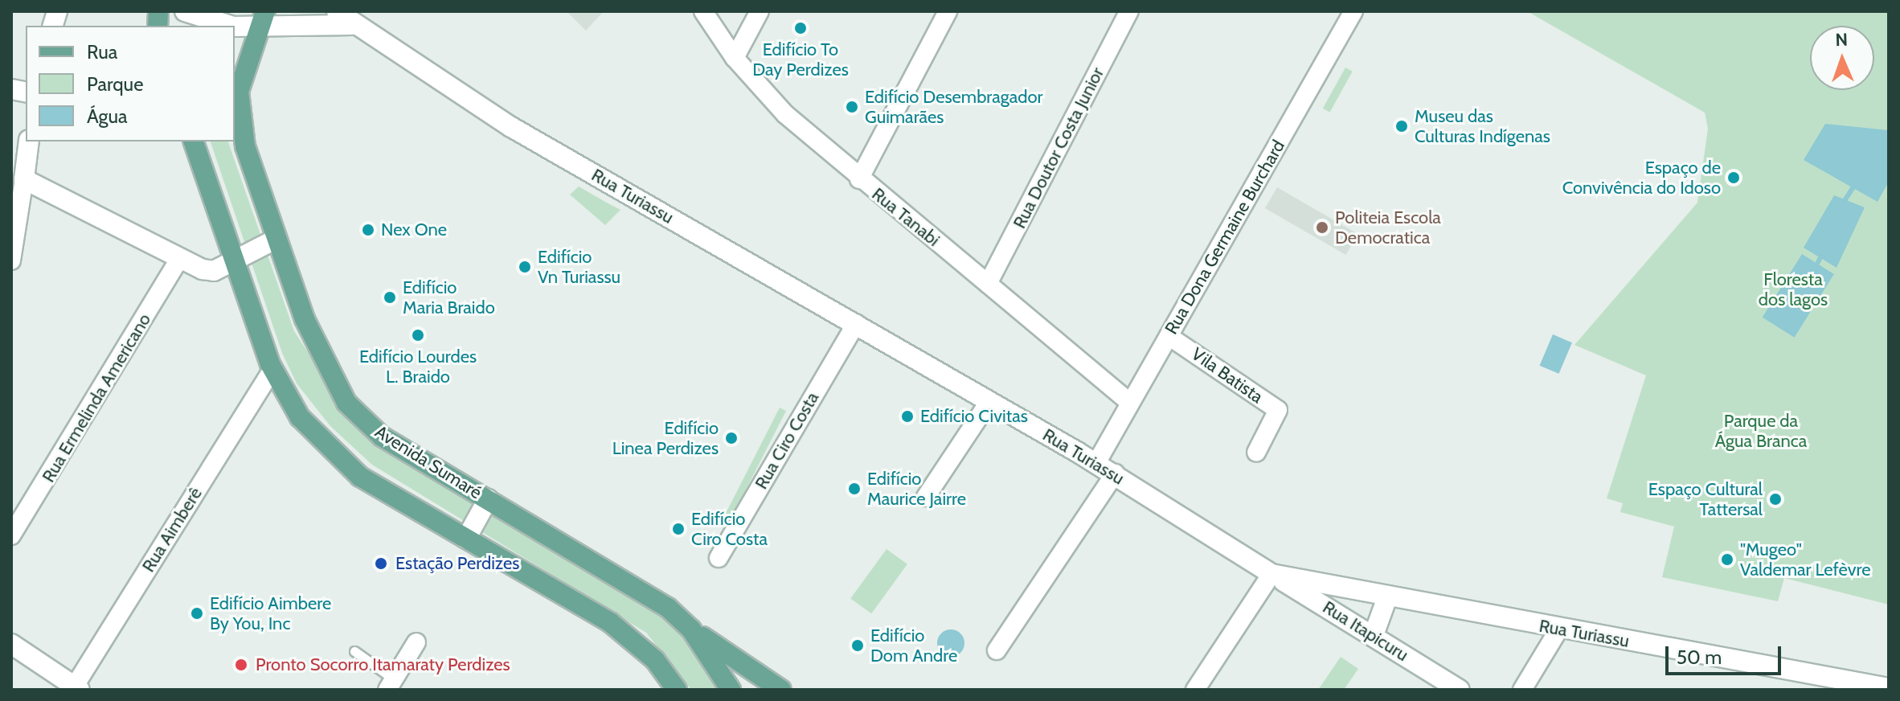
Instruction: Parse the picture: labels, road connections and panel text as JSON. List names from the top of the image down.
{
  "streets": {
    "main road": ["Avenida Sumaré"],
    "street": [
      "Rua Doutor Costa Junior",
      "Rua Turiassu",
      "Rua Tanabi",
      "Rua Dona Germaine Burchard",
      "Vila Batista",
      "Rua Ermelinda Americano",
      "Rua Ciro Costa",
      "Rua Aimberê",
      "Rua Itapicuru"
    ]
  },
  "crossings": [
    ["Rua Doutor Costa Junior", "Rua Tanabi"],
    ["Rua Turiassu", "Rua Dona Germaine Burchard"],
    ["Rua Turiassu", "Rua Ciro Costa"],
    ["Rua Turiassu", "Rua Itapicuru"],
    ["Rua Tanabi", "Rua Dona Germaine Burchard"],
    ["Rua Dona Germaine Burchard", "Vila Batista"]
  ],
  "parks": ["Floresta dos lagos", "Parque da Água Branca"],
  "places": [
    "Edifício To Day Perdizes",
    "Edifício Desembragador Guimarães",
    "Museu das Culturas Indígenas",
    "Espaço de Convivência do Idoso",
    "Politeia Escola Democratica",
    "Nex One",
    "Edifício Vn Turiassu",
    "Edifício Maria Braido",
    "Edifício Lourdes L. Braido",
    "Edifício Civitas",
    "Edifício Linea Perdizes",
    "Edifício Maurice Jairre",
    "Espaço Cultural Tattersal",
    "Edifício Ciro Costa",
    "\"Mugeo\" Valdemar Lefèvre",
    "Estação Perdizes",
    "Edifício Aimbere By You, Inc",
    "Edifício Dom Andre",
    "Pronto Socorro Itamaraty Perdizes"
  ],
  "legend": ["Rua", "Parque", "Água"],
  "scale_bar": "50 m",
  "north": "top"
}
